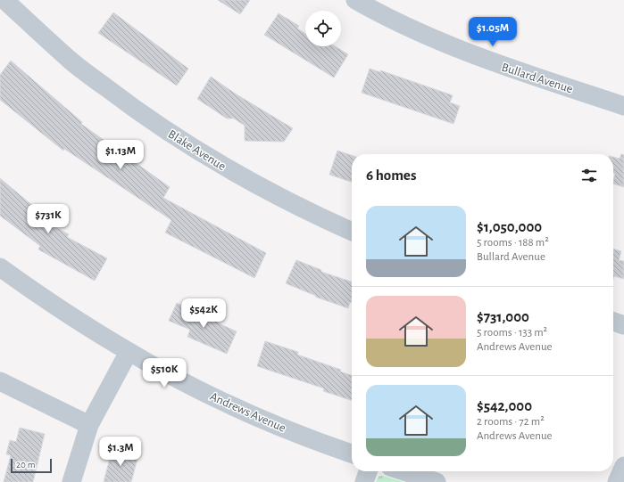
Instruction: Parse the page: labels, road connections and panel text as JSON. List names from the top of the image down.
{
  "streets": {
    "street": ["Bullard Avenue", "Blake Avenue", "Andrews Avenue"]
  },
  "scale_bar": "20 m",
  "page": {
    "price": [
      "$1.05M",
      "$1.13M",
      "$731K",
      "$542K",
      "$510K",
      "$1.3M"
    ],
    "heading": "6 homes",
    "list": [
      {
        "name": "$1,050,000",
        "note": "5 rooms · 188 m² · Bullard Avenue"
      },
      {
        "name": "$731,000",
        "note": "5 rooms · 133 m² · Andrews Avenue"
      },
      {
        "name": "$542,000",
        "note": "2 rooms · 72 m² · Andrews Avenue"
      }
    ],
    "scale": "20 m"
  }
}
